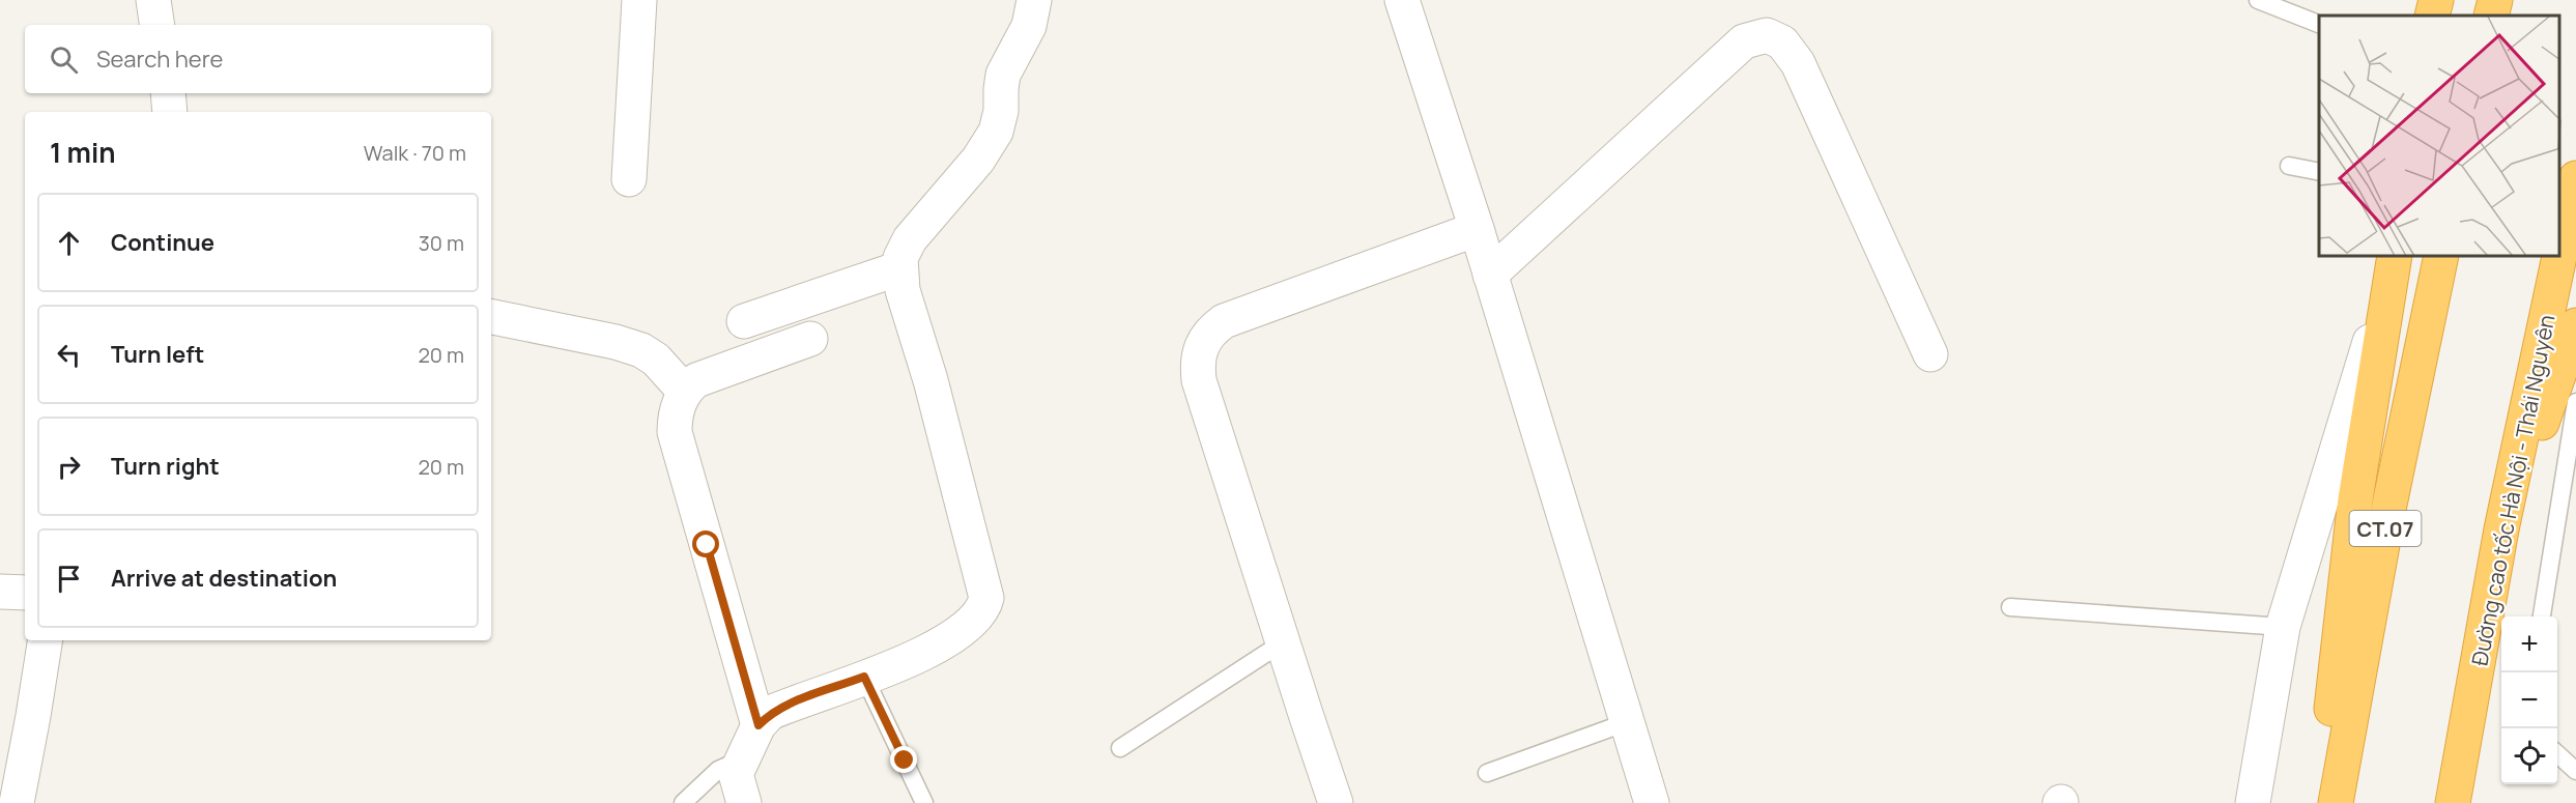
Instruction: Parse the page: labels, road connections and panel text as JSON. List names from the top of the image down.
{
  "streets": {
    "highway": ["Đường cao tốc Hà Nội - Thái Nguyên", "CT.07"]
  },
  "page": {
    "search": "Search here",
    "heading": ["1 min", "Walk · 70 m"],
    "list": [
      ["Continue", "30 m"],
      ["Turn left", "20 m"],
      ["Turn right", "20 m"],
      "Arrive at destination"
    ],
    "map_buttons": ["+", "−"]
  }
}
